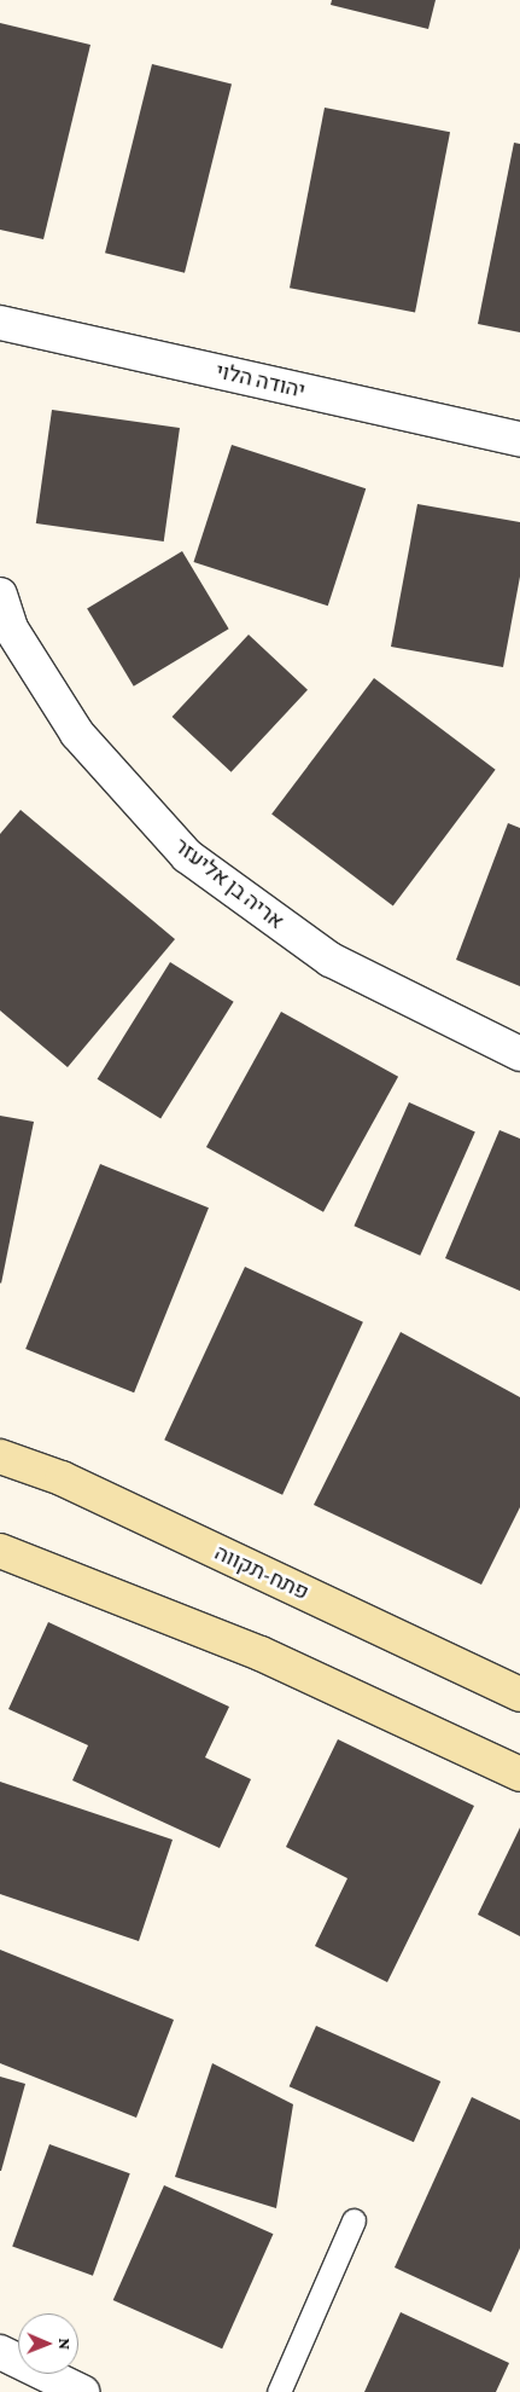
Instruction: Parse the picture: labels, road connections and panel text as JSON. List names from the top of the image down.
{
  "streets": {
    "main road": ["פתח-תקווה"],
    "street": ["יהודה הלוי", "אריה בן אליעזר"]
  },
  "north": "right"
}
